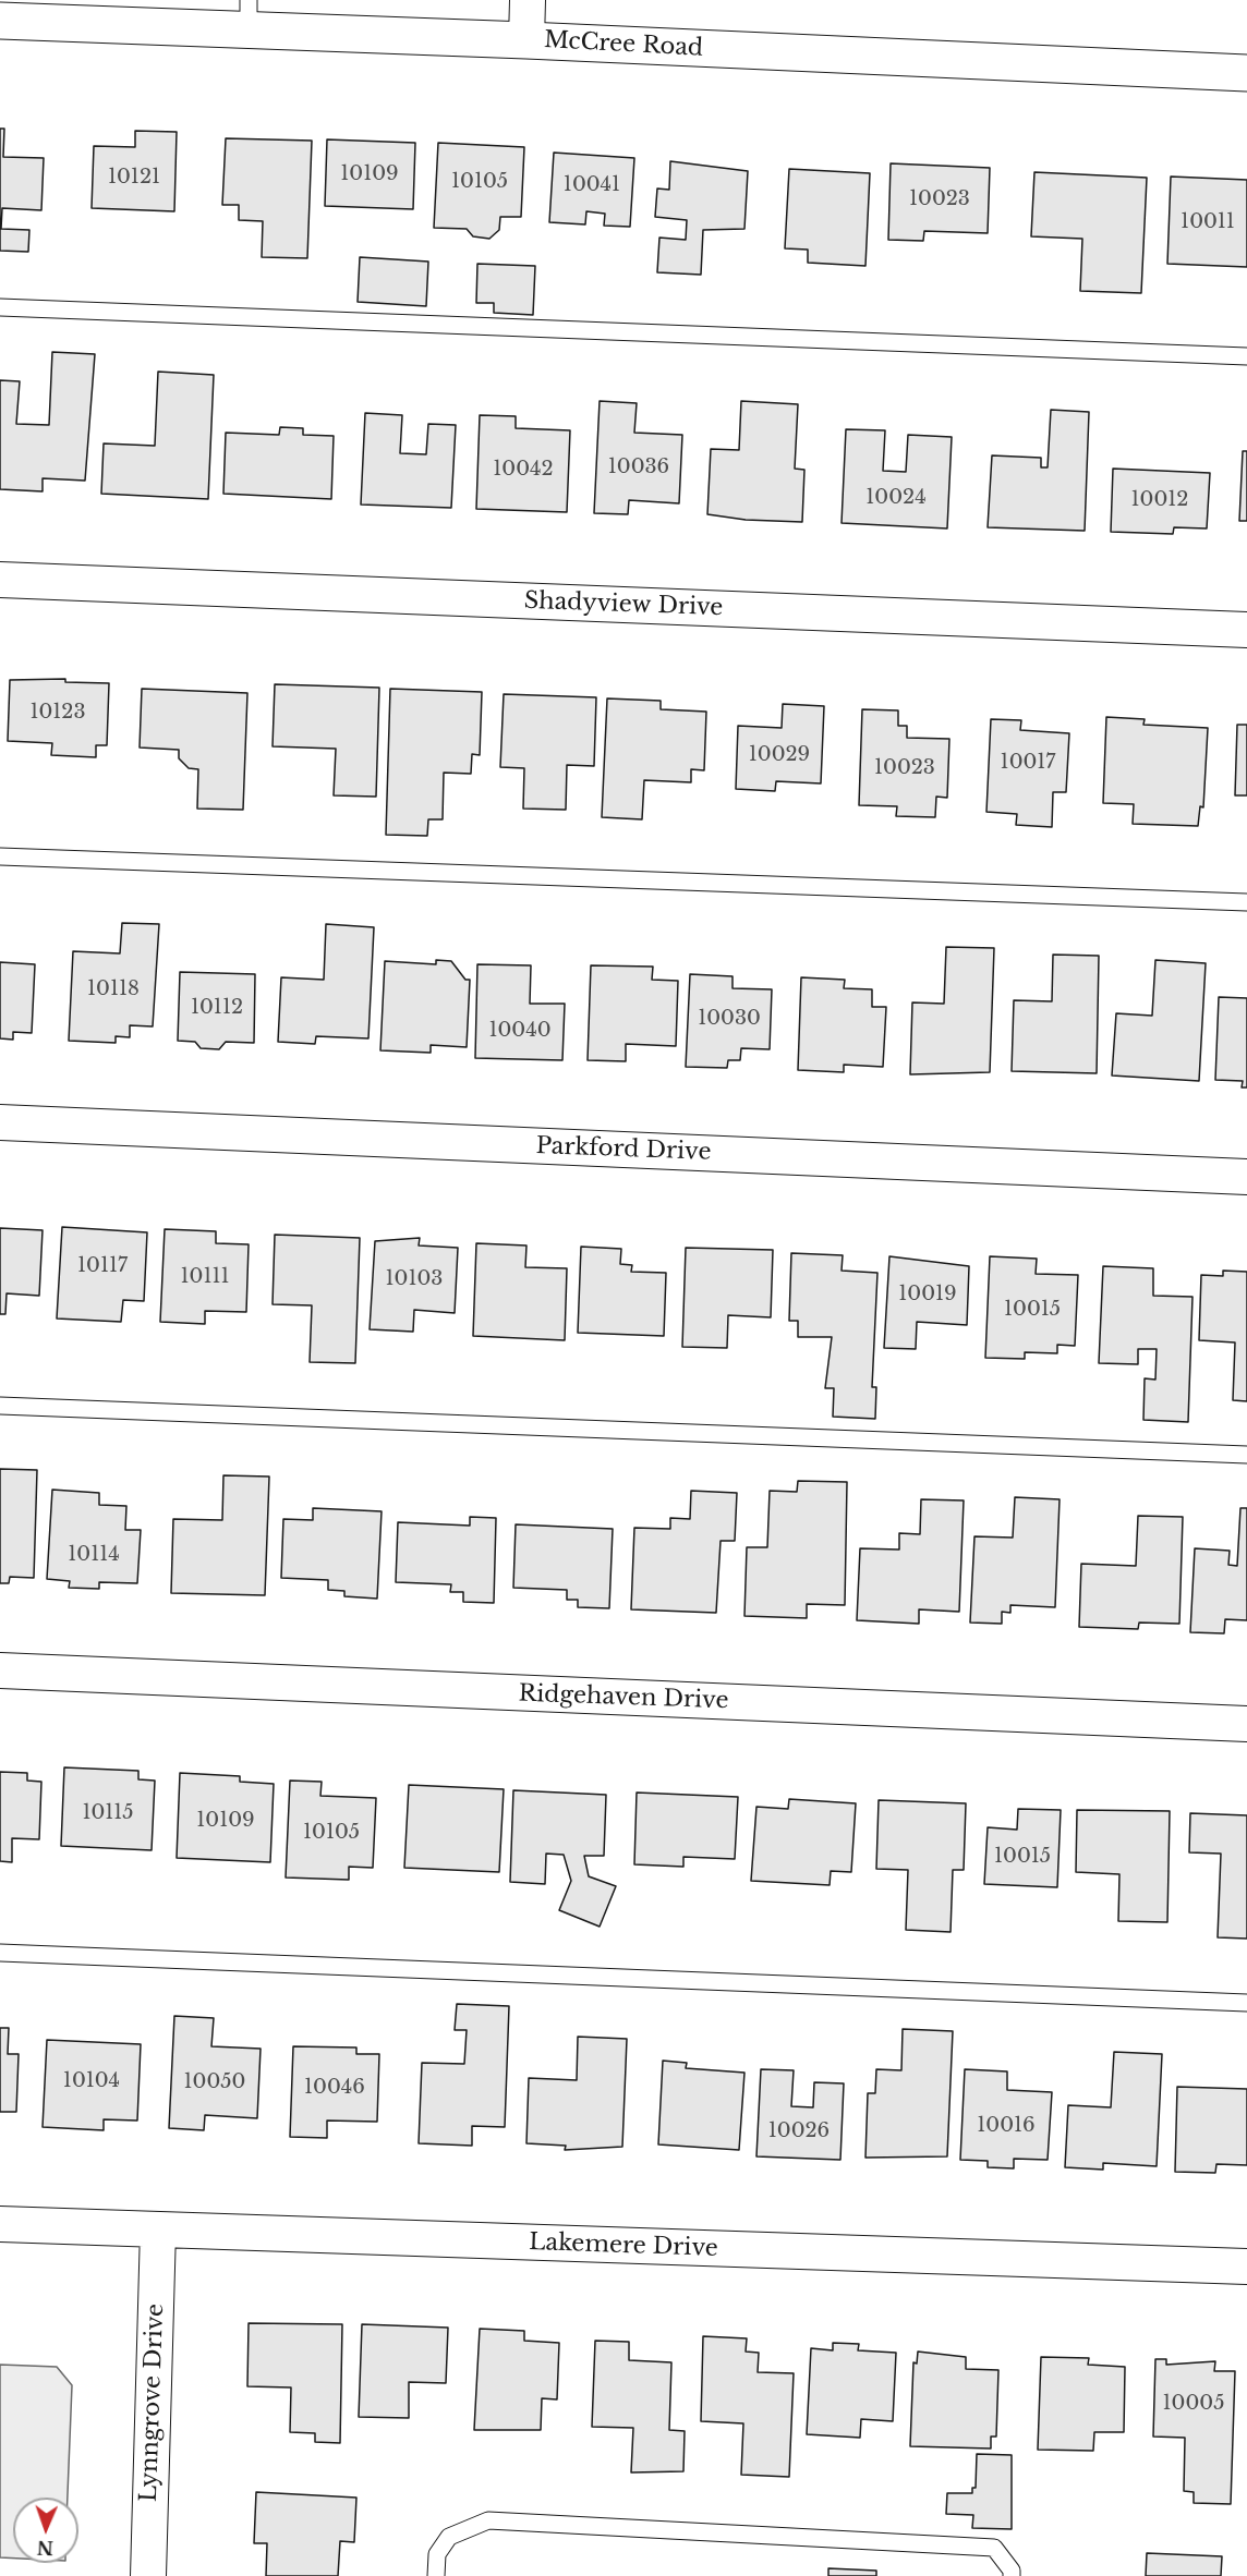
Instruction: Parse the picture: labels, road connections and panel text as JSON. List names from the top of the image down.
{
  "streets": {
    "street": [
      "McCree Road",
      "Shadyview Drive",
      "Parkford Drive",
      "Ridgehaven Drive",
      "Lakemere Drive",
      "Lynngrove Drive"
    ]
  },
  "crossings": [
    ["Lakemere Drive", "Lynngrove Drive"]
  ],
  "house_numbers": [
    "10109",
    "10121",
    "10105",
    "10041",
    "10023",
    "10011",
    "10036",
    "10042",
    "10024",
    "10012",
    "10123",
    "10029",
    "10017",
    "10023",
    "10118",
    "10112",
    "10030",
    "10040",
    "10117",
    "10111",
    "10103",
    "10019",
    "10015",
    "10114",
    "10115",
    "10109",
    "10105",
    "10015",
    "10104",
    "10050",
    "10046",
    "10016",
    "10026",
    "10005"
  ],
  "north": "bottom"
}
